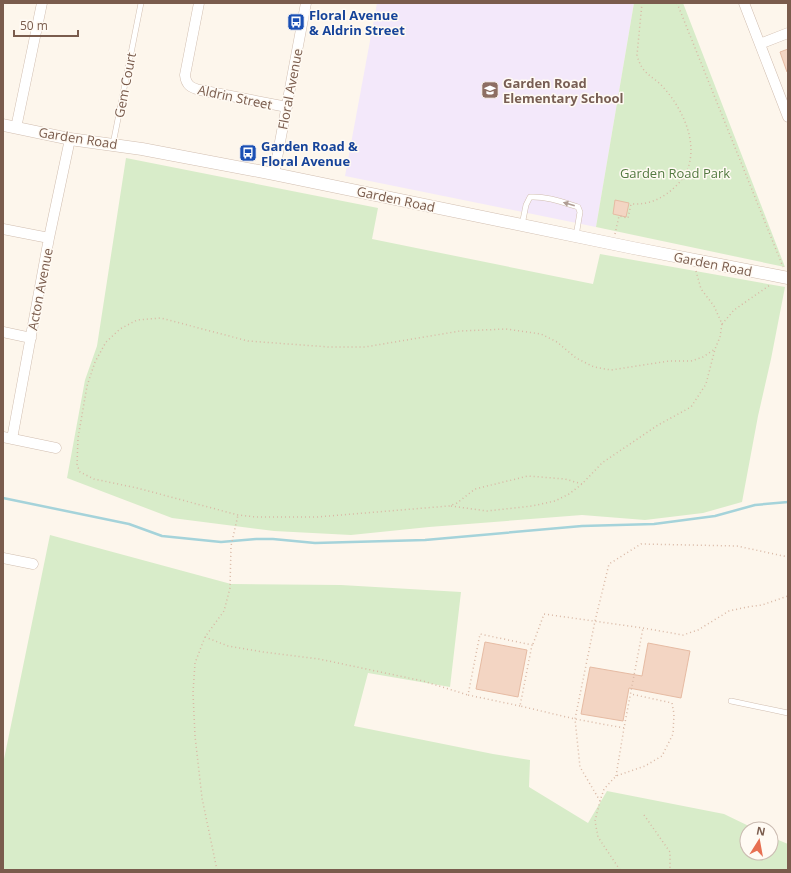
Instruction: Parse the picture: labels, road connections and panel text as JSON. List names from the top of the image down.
{
  "streets": {
    "street": [
      "Floral Avenue",
      "Aldrin Street",
      "Garden Road",
      "Acton Avenue"
    ],
    "lane": ["Gem Court"]
  },
  "crossings": [
    ["Gem Court", "Garden Road"],
    ["Floral Avenue", "Aldrin Street"],
    ["Floral Avenue", "Garden Road"],
    ["Garden Road", "Acton Avenue"]
  ],
  "parks": ["Garden Road Park"],
  "places": {
    "bus stop": ["Floral Avenue & Aldrin Street", "Garden Road & Floral Avenue"],
    "school or university": ["Garden Road Elementary School"]
  },
  "scale_bar": "50 m",
  "north": "top"
}
